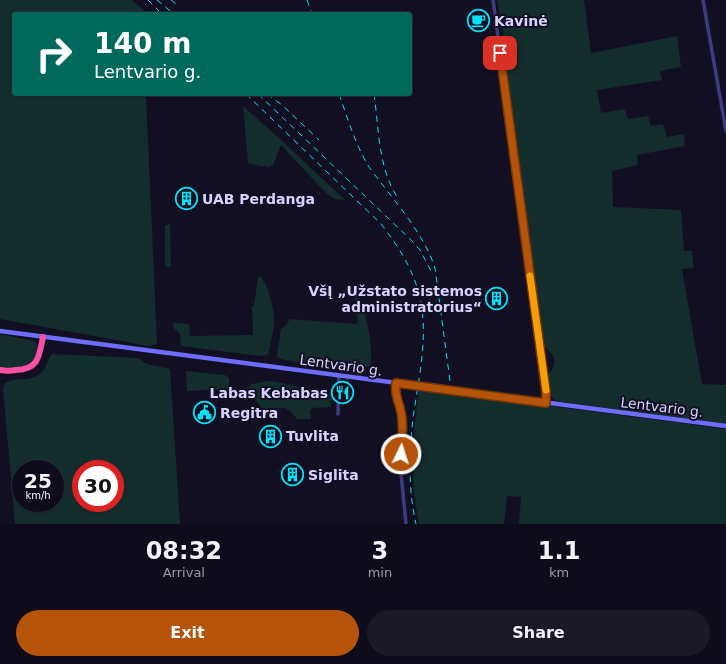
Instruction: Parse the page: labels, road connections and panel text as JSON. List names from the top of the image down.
{
  "streets": {
    "main road": ["Lentvario g."]
  },
  "places": {
    "cafe": ["Kavinė"],
    "building": [
      "UAB Perdanga",
      "VšĮ „Užstato sistemos administratorius“",
      "Tuvlita",
      "Siglita"
    ],
    "restaurant": ["Labas Kebabas"],
    "public building": ["Regitra"]
  },
  "page": {
    "turn": ["140 m", "Lentvario g."],
    "speed": "25 km/h",
    "limit": "30",
    "eta": [
      "08:32",
      "Arrival",
      "3",
      "min",
      "1.1",
      "km"
    ],
    "buttons": ["Exit", "Share"]
  }
}
